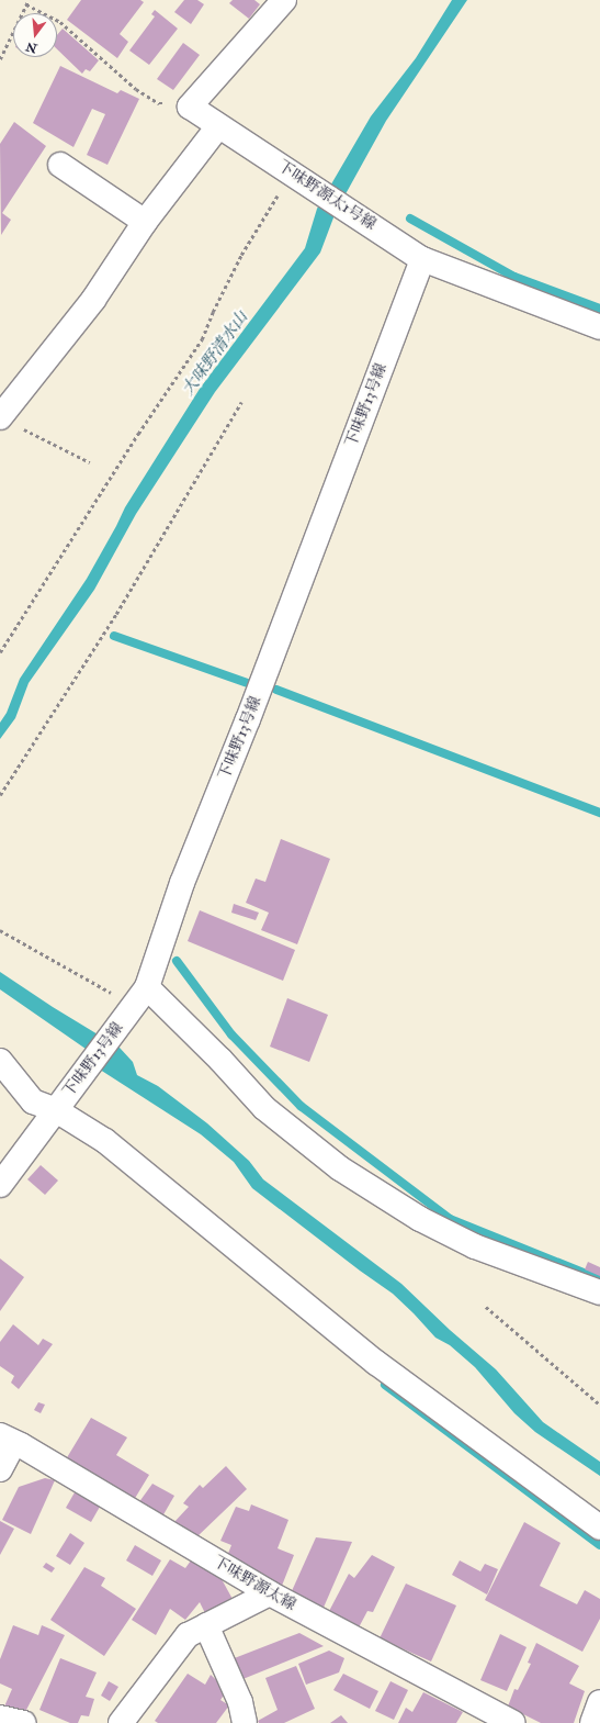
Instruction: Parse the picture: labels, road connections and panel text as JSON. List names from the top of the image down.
{
  "streets": {
    "street": ["下味野源太1号線", "下味野13号線", "下味野源太線"]
  },
  "crossings": [
    ["下味野源太1号線", "下味野13号線"]
  ],
  "water": ["大味野清水山"],
  "north": "bottom"
}
